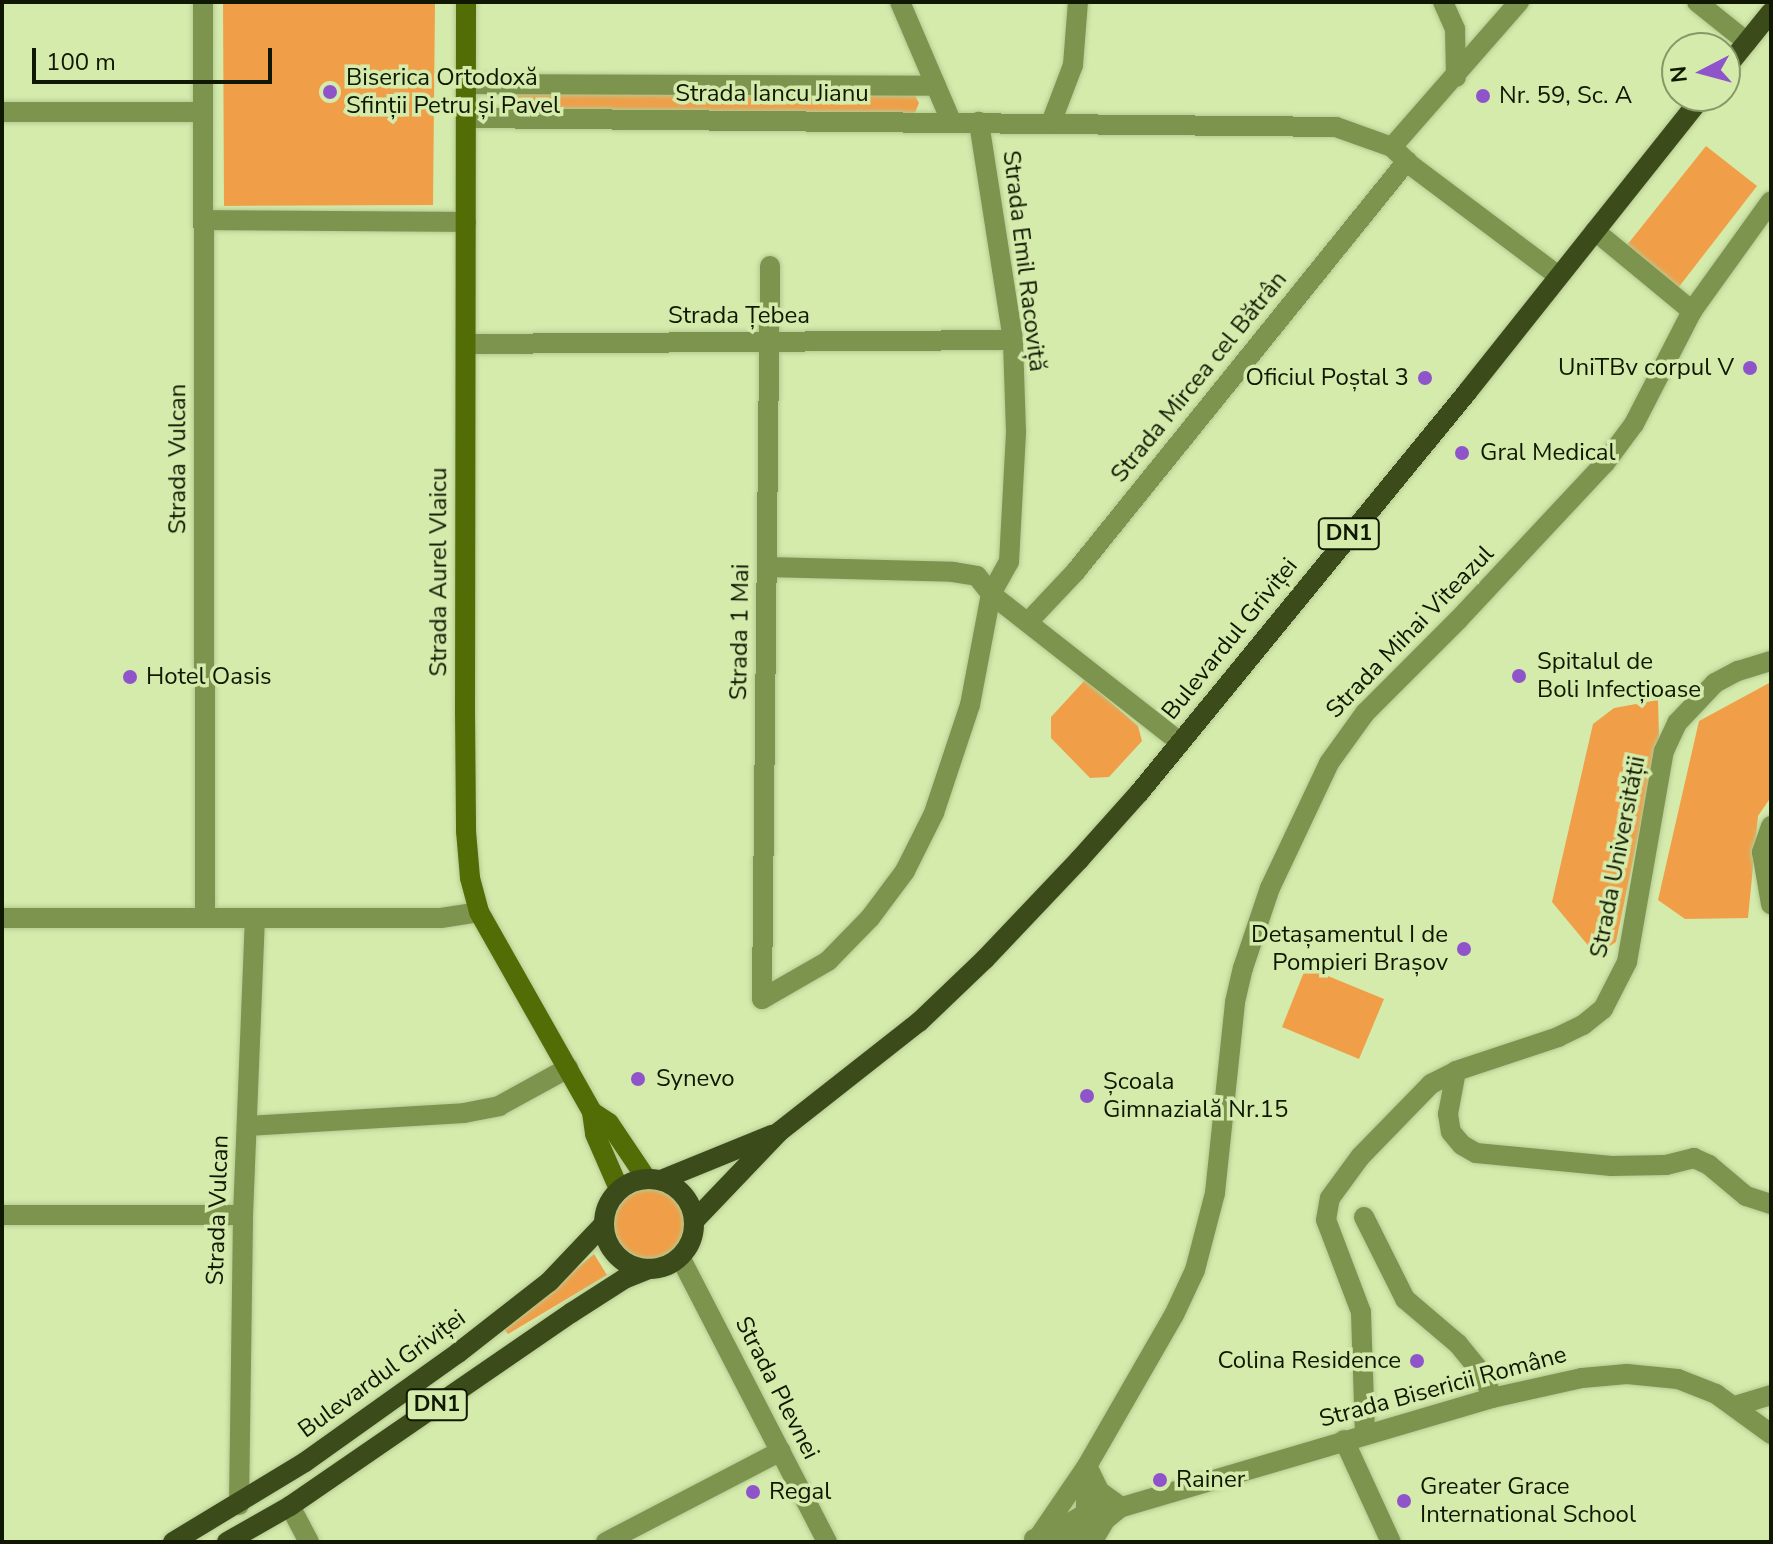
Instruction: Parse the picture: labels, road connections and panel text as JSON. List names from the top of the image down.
{
  "streets": {
    "main road": ["DN1", "Strada Aurel Vlaicu", "Bulevardul Griviței"],
    "street": [
      "Strada Iancu Jianu",
      "Strada Emil Racoviță",
      "Strada Țebea",
      "Strada Mircea cel Bătrân",
      "Strada Vulcan",
      "Strada 1 Mai",
      "Strada Mihai Viteazul",
      "Strada Universității",
      "Strada Bisericii Române",
      "Strada Plevnei"
    ]
  },
  "crossings": [
    ["Strada Iancu Jianu", "Strada Emil Racoviță"],
    ["Strada Iancu Jianu", "Strada Mircea cel Bătrân"],
    ["Strada Iancu Jianu", "Strada Aurel Vlaicu"],
    ["Strada Emil Racoviță", "Strada Țebea"],
    ["Strada Emil Racoviță", "Strada 1 Mai"],
    ["Strada Țebea", "Strada Aurel Vlaicu"],
    ["Strada Țebea", "Strada 1 Mai"],
    ["Strada Vulcan", "Bulevardul Griviței"],
    ["DN1", "Strada Aurel Vlaicu"],
    ["DN1", "Bulevardul Griviței"],
    ["DN1", "Strada Plevnei"],
    ["Strada Aurel Vlaicu", "Bulevardul Griviței"],
    ["Strada Aurel Vlaicu", "Strada Plevnei"],
    ["Strada Mihai Viteazul", "Strada Bisericii Române"],
    ["Bulevardul Griviței", "Strada Plevnei"],
    ["Strada Universității", "Strada Bisericii Române"]
  ],
  "places": [
    "Biserica Ortodoxă Sfinții Petru și Pavel",
    "Nr. 59, Sc. A",
    "UniTBv corpul V",
    "Oficiul Poștal 3",
    "Gral Medical",
    "Spitalul de Boli Infecțioase",
    "Hotel Oasis",
    "Detașamentul I de Pompieri Brașov",
    "Synevo",
    "Școala Gimnazială Nr.15",
    "Colina Residence",
    "Rainer",
    "Regal",
    "Greater Grace International School"
  ],
  "scale_bar": "100 m",
  "north": "left"
}
